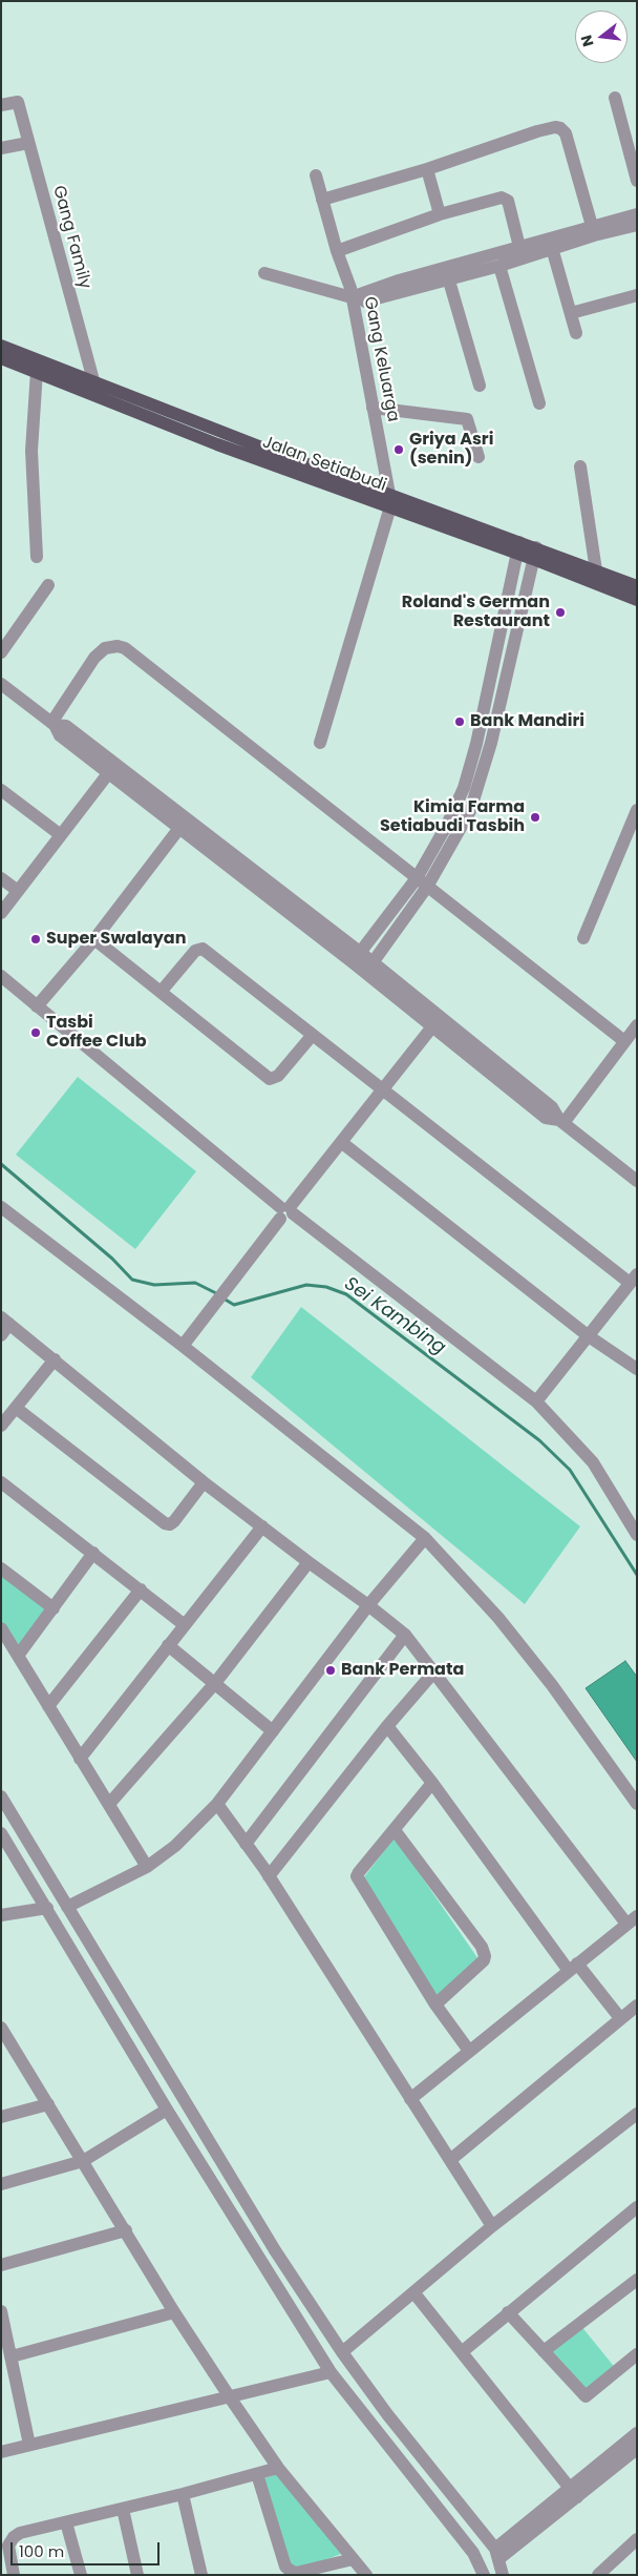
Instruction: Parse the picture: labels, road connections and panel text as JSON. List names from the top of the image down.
{
  "streets": {
    "main road": ["Jalan Setiabudi"],
    "street": ["Gang Family", "Gang Keluarga"]
  },
  "crossings": [
    ["Gang Family", "Jalan Setiabudi"],
    ["Gang Keluarga", "Jalan Setiabudi"]
  ],
  "water": ["Sei Kambing"],
  "places": [
    "Griya Asri (senin)",
    "Roland's German Restaurant",
    "Bank Mandiri",
    "Kimia Farma Setiabudi Tasbih",
    "Super Swalayan",
    "Tasbi Coffee Club",
    "Bank Permata"
  ],
  "scale_bar": "100 m",
  "north": "left"
}
